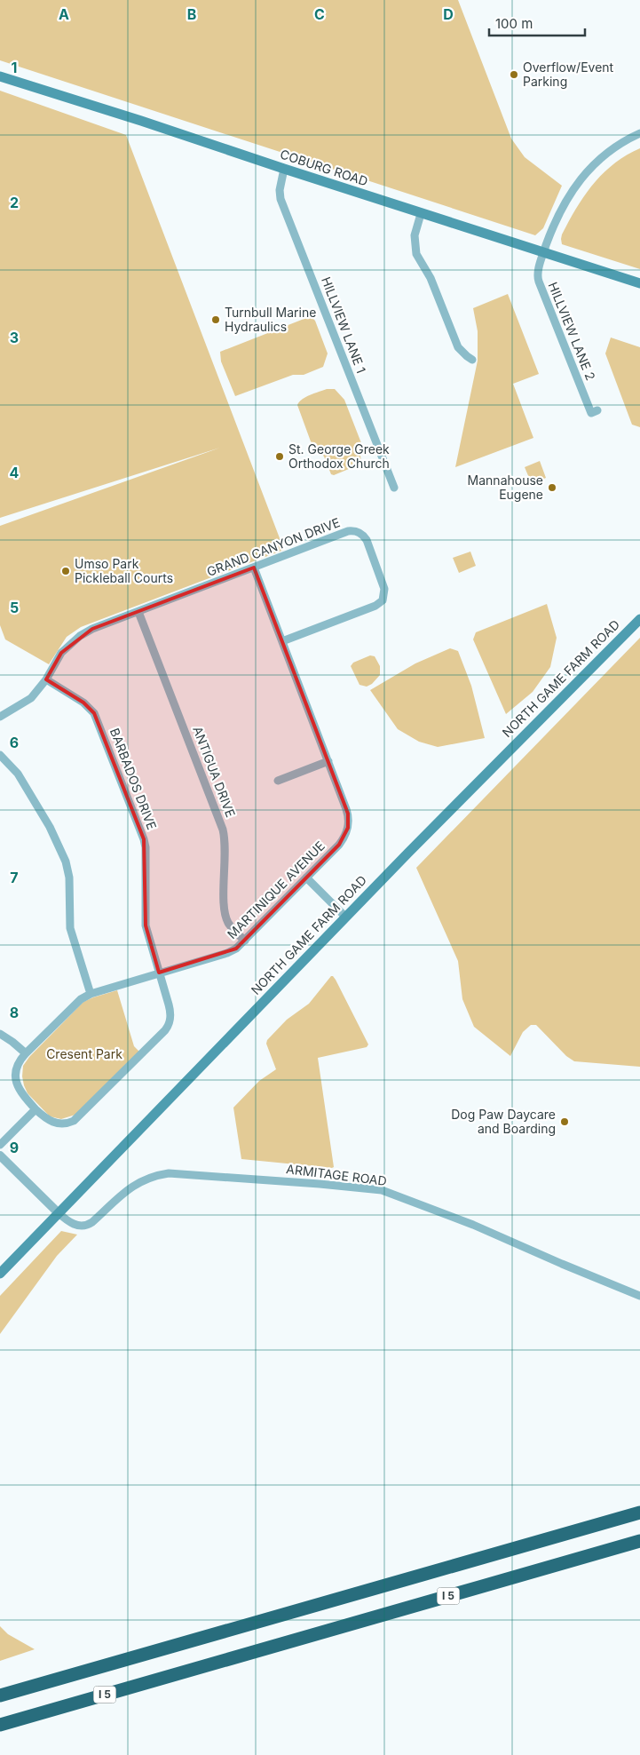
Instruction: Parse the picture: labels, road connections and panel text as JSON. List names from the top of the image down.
{
  "streets": {
    "highway": ["I 5"],
    "main road": ["COBURG ROAD", "NORTH GAME FARM ROAD"],
    "street": [
      "HILLVIEW LANE 1",
      "HILLVIEW LANE 2",
      "GRAND CANYON DRIVE",
      "ANTIGUA DRIVE",
      "BARBADOS DRIVE",
      "MARTINIQUE AVENUE",
      "ARMITAGE ROAD"
    ]
  },
  "crossings": [
    ["COBURG ROAD", "HILLVIEW LANE 1"],
    ["COBURG ROAD", "HILLVIEW LANE 2"],
    ["GRAND CANYON DRIVE", "ANTIGUA DRIVE"],
    ["GRAND CANYON DRIVE", "BARBADOS DRIVE"],
    ["GRAND CANYON DRIVE", "MARTINIQUE AVENUE"],
    ["NORTH GAME FARM ROAD", "ARMITAGE ROAD"],
    ["ANTIGUA DRIVE", "MARTINIQUE AVENUE"],
    ["BARBADOS DRIVE", "MARTINIQUE AVENUE"]
  ],
  "parks": ["Cresent Park"],
  "places": [
    "Overflow/Event Parking",
    "Turnbull Marine Hydraulics",
    "St. George Greek Orthodox Church",
    "Mannahouse Eugene",
    "Umso Park Pickleball Courts",
    "Dog Paw Daycare and Boarding"
  ],
  "scale_bar": "100 m",
  "grid": {
    "columns": [
      "A",
      "B",
      "C",
      "D"
    ],
    "rows": [
      "1",
      "2",
      "3",
      "4",
      "5",
      "6",
      "7",
      "8",
      "9"
    ]
  }
}
